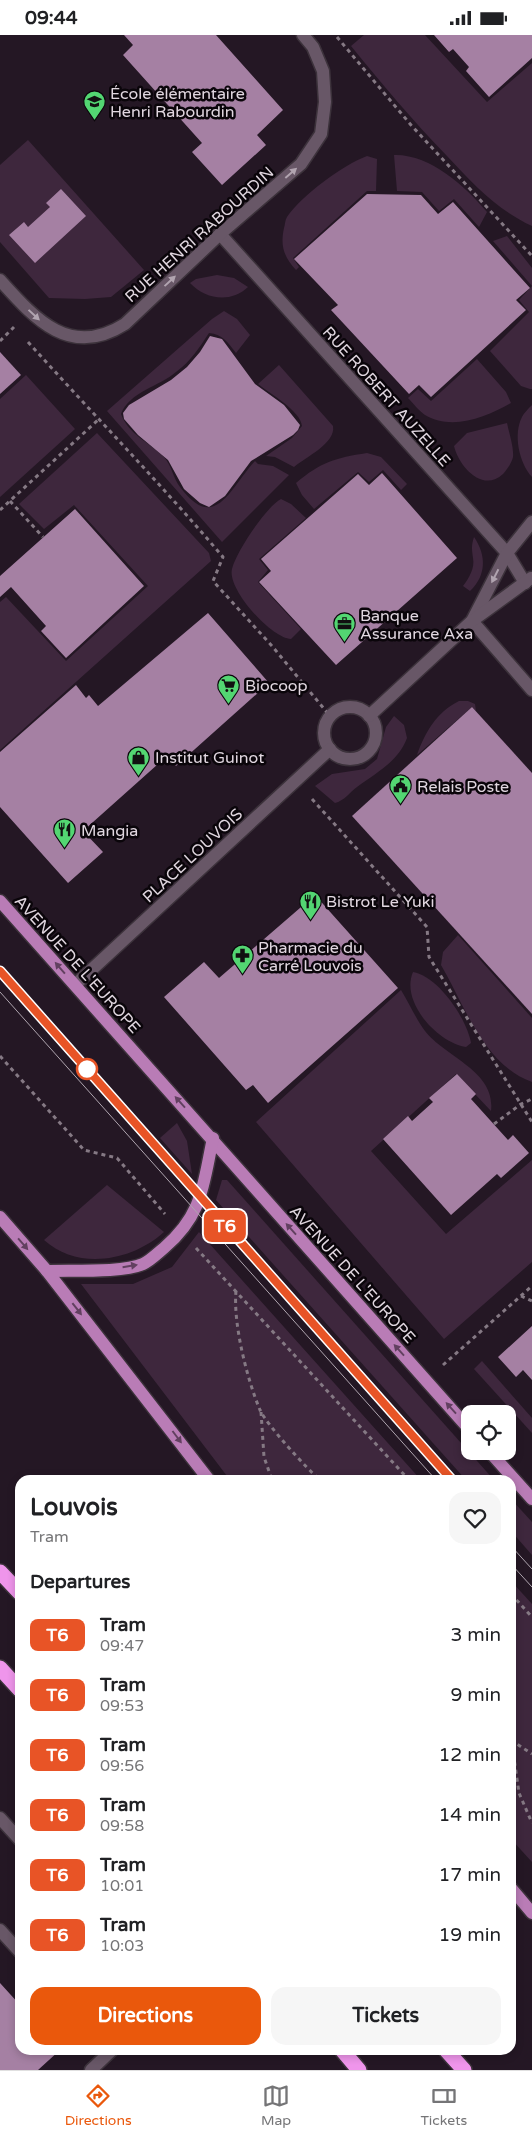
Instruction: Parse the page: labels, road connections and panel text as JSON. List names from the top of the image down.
{
  "streets": {
    "main road": ["AVENUE DE L'EUROPE"],
    "street": ["RUE HENRI RABOURDIN", "RUE ROBERT AUZELLE", "PLACE LOUVOIS"]
  },
  "crossings": [
    ["RUE HENRI RABOURDIN", "RUE ROBERT AUZELLE"],
    ["PLACE LOUVOIS", "AVENUE DE L'EUROPE"]
  ],
  "one_way": ["RUE HENRI RABOURDIN", "AVENUE DE L'EUROPE"],
  "places": {
    "school or university": ["École élémentaire Henri Rabourdin"],
    "office": ["Banque Assurance Axa"],
    "supermarket": ["Biocoop"],
    "shop": ["Institut Guinot"],
    "public building": ["Relais Poste"],
    "restaurant": ["Mangia", "Bistrot Le Yuki"],
    "pharmacy": ["Pharmacie du Carré Louvois"]
  },
  "lines": ["tram line T6"],
  "page": {
    "status": "09:44",
    "on_map": "T6",
    "heading": [
      ["Louvois", "Tram"],
      "Departures"
    ],
    "list": [
      {
        "mark": "T6",
        "name": "Tram",
        "note": "09:47",
        "value": "3 min"
      },
      {
        "mark": "T6",
        "name": "Tram",
        "note": "09:53",
        "value": "9 min"
      },
      {
        "mark": "T6",
        "name": "Tram",
        "note": "09:56",
        "value": "12 min"
      },
      {
        "mark": "T6",
        "name": "Tram",
        "note": "09:58",
        "value": "14 min"
      },
      {
        "mark": "T6",
        "name": "Tram",
        "note": "10:01",
        "value": "17 min"
      },
      {
        "mark": "T6",
        "name": "Tram",
        "note": "10:03",
        "value": "19 min"
      }
    ],
    "buttons": ["Directions", "Tickets"],
    "tabs": ["Directions", "Map", "Tickets"]
  }
}
